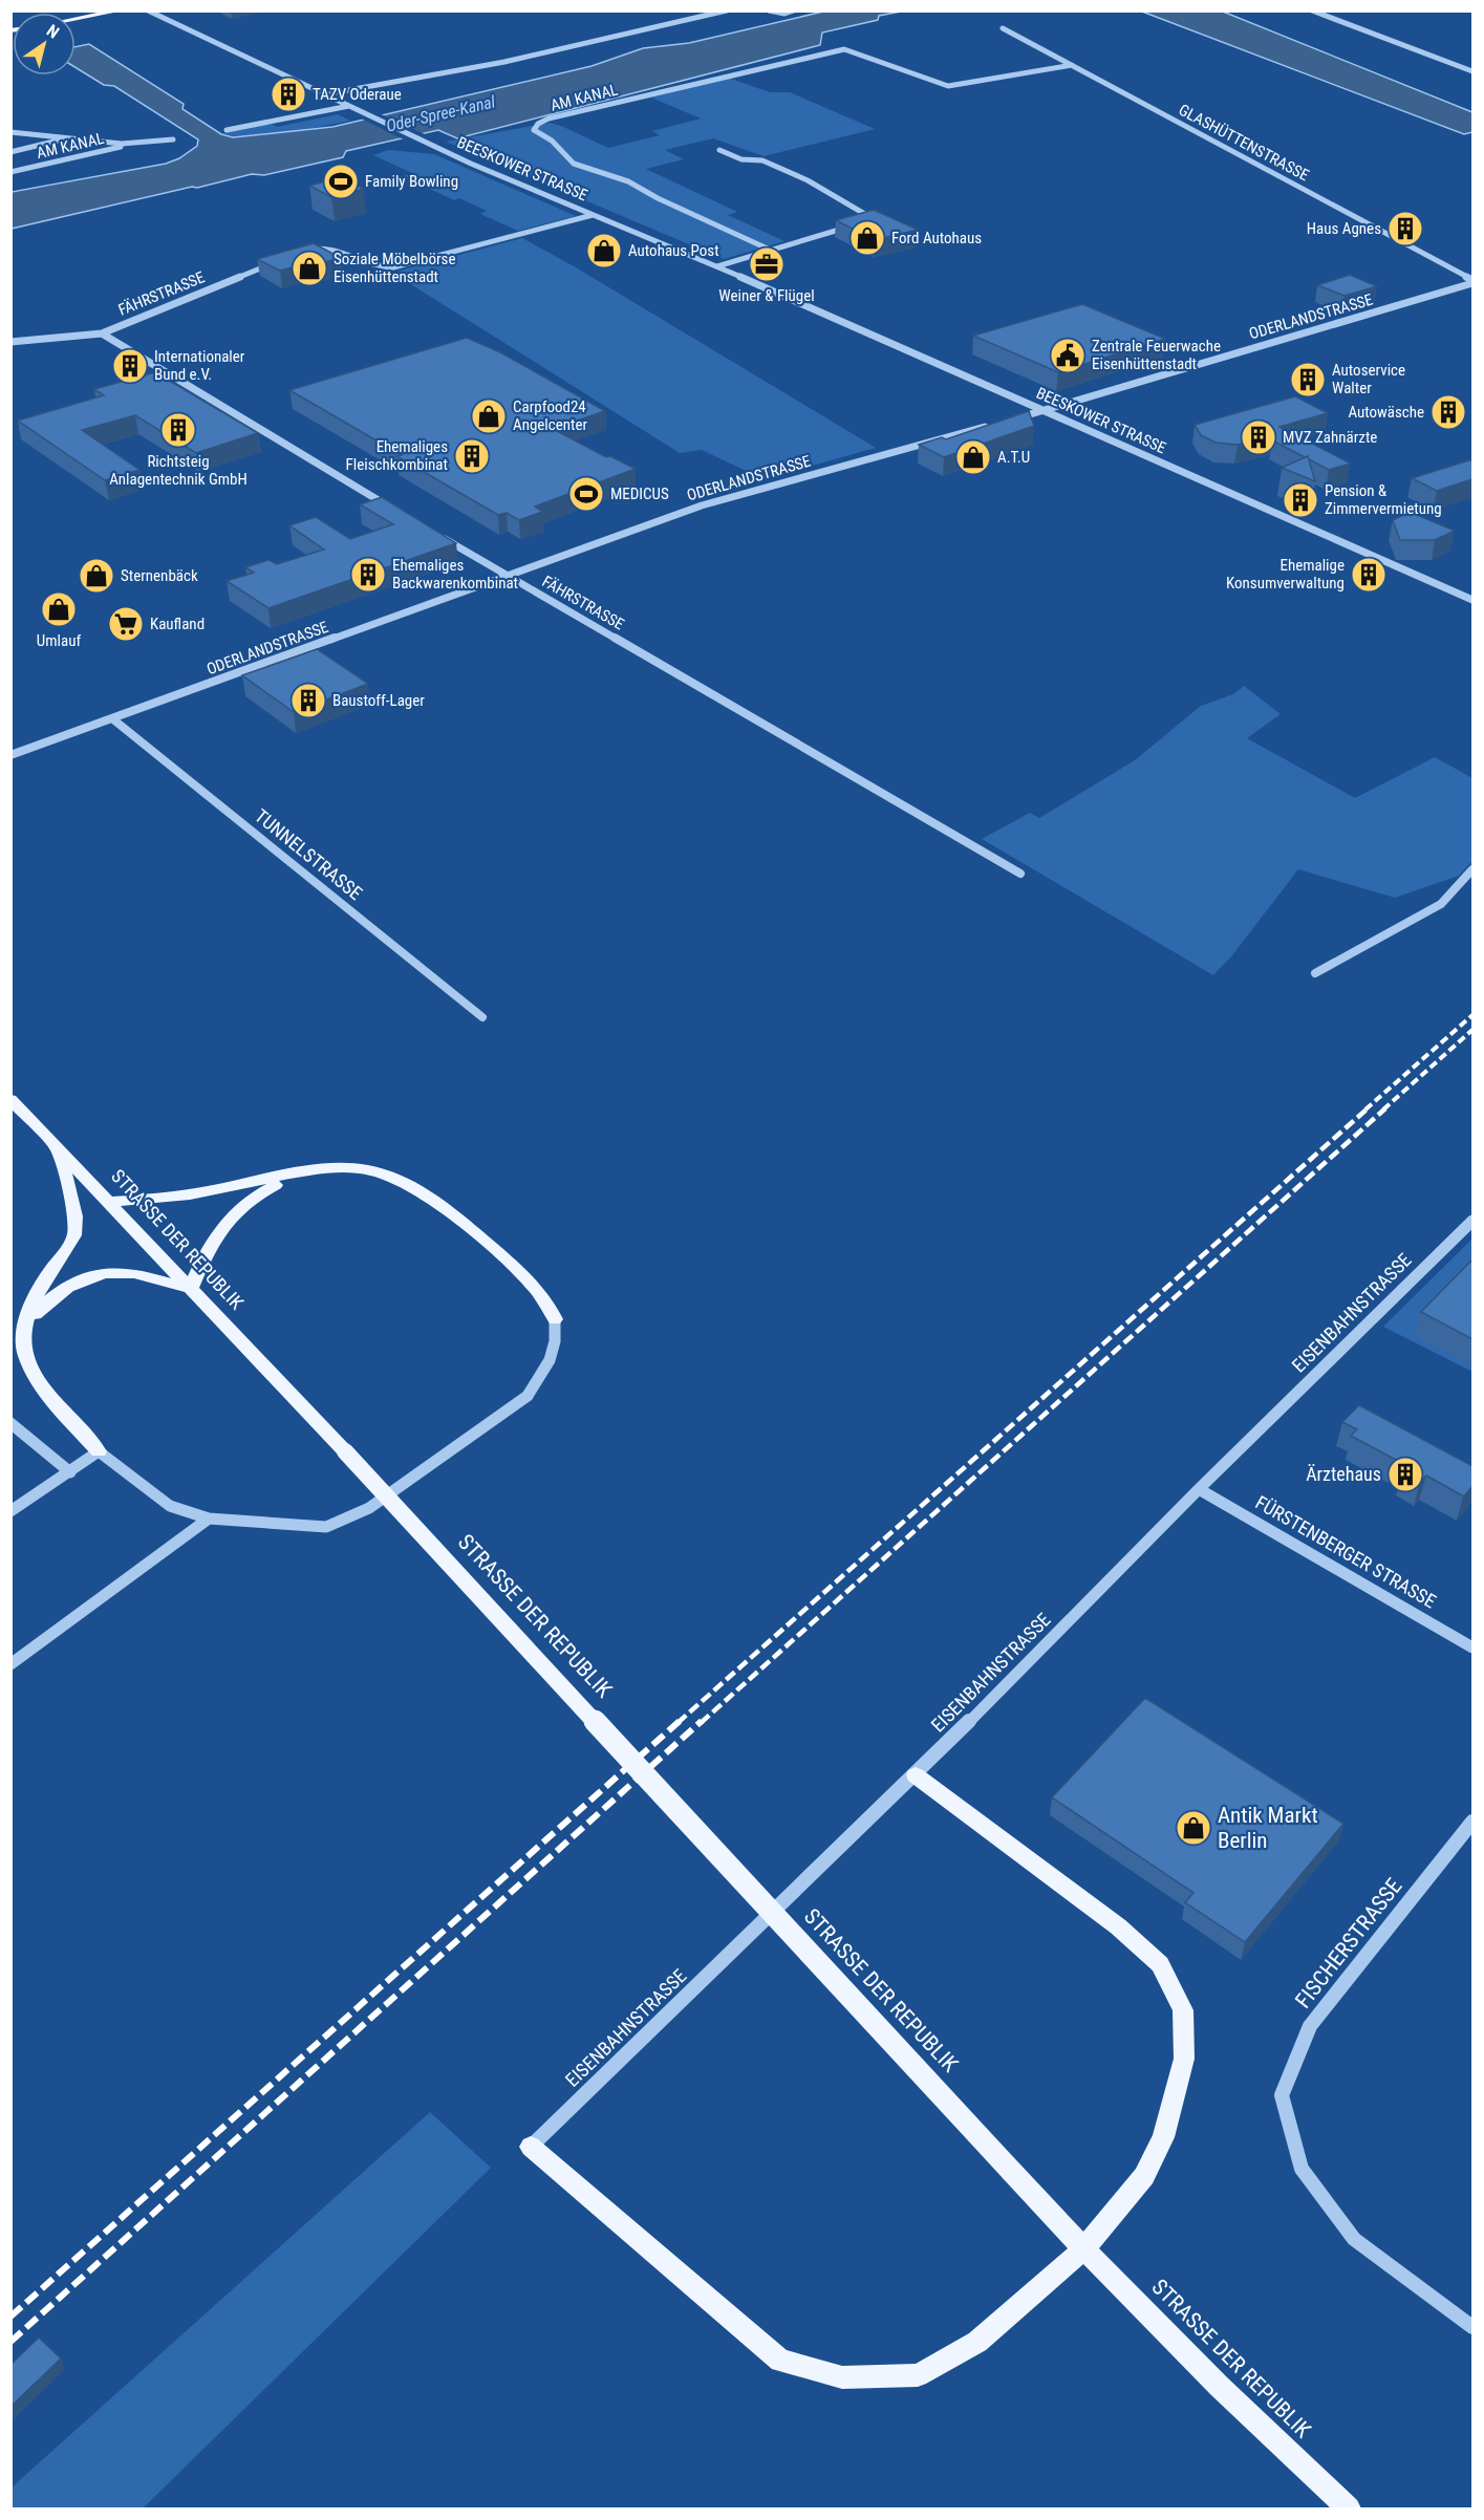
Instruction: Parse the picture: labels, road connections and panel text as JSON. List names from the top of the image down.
{
  "streets": {
    "main road": ["STRASSE DER REPUBLIK"],
    "street": [
      "AM KANAL",
      "GLASHÜTTENSTRASSE",
      "BEESKOWER STRASSE",
      "FÄHRSTRASSE",
      "ODERLANDSTRASSE",
      "TUNNELSTRASSE",
      "EISENBAHNSTRASSE",
      "FÜRSTENBERGER STRASSE",
      "FISCHERSTRASSE"
    ]
  },
  "crossings": [
    ["AM KANAL", "GLASHÜTTENSTRASSE"],
    ["GLASHÜTTENSTRASSE", "ODERLANDSTRASSE"],
    ["BEESKOWER STRASSE", "ODERLANDSTRASSE"],
    ["FÄHRSTRASSE", "ODERLANDSTRASSE"],
    ["ODERLANDSTRASSE", "TUNNELSTRASSE"],
    ["EISENBAHNSTRASSE", "FÜRSTENBERGER STRASSE"]
  ],
  "water": ["Oder-Spree-Kanal"],
  "places": {
    "building": [
      "TAZV Oderaue",
      "Haus Agnes",
      "Internationaler Bund e.V.",
      "Autoservice Walter",
      "Autowäsche",
      "Richtsteig Anlagentechnik GmbH",
      "MVZ Zahnärzte",
      "Ehemaliges Fleischkombinat",
      "Pension & Zimmervermietung",
      "Ehemaliges Backwarenkombinat",
      "Ehemalige Konsumverwaltung",
      "Baustoff-Lager",
      "Ärztehaus"
    ],
    "sports": ["Family Bowling", "MEDICUS"],
    "shop": [
      "Ford Autohaus",
      "Autohaus Post",
      "Soziale Möbelbörse Eisenhüttenstadt",
      "Carpfood24 Angelcenter",
      "A.T.U",
      "Sternenbäck",
      "Umlauf",
      "Antik Markt Berlin"
    ],
    "office": ["Weiner & Flügel"],
    "public building": ["Zentrale Feuerwache Eisenhüttenstadt"],
    "supermarket": ["Kaufland"]
  },
  "north": "top right"
}
